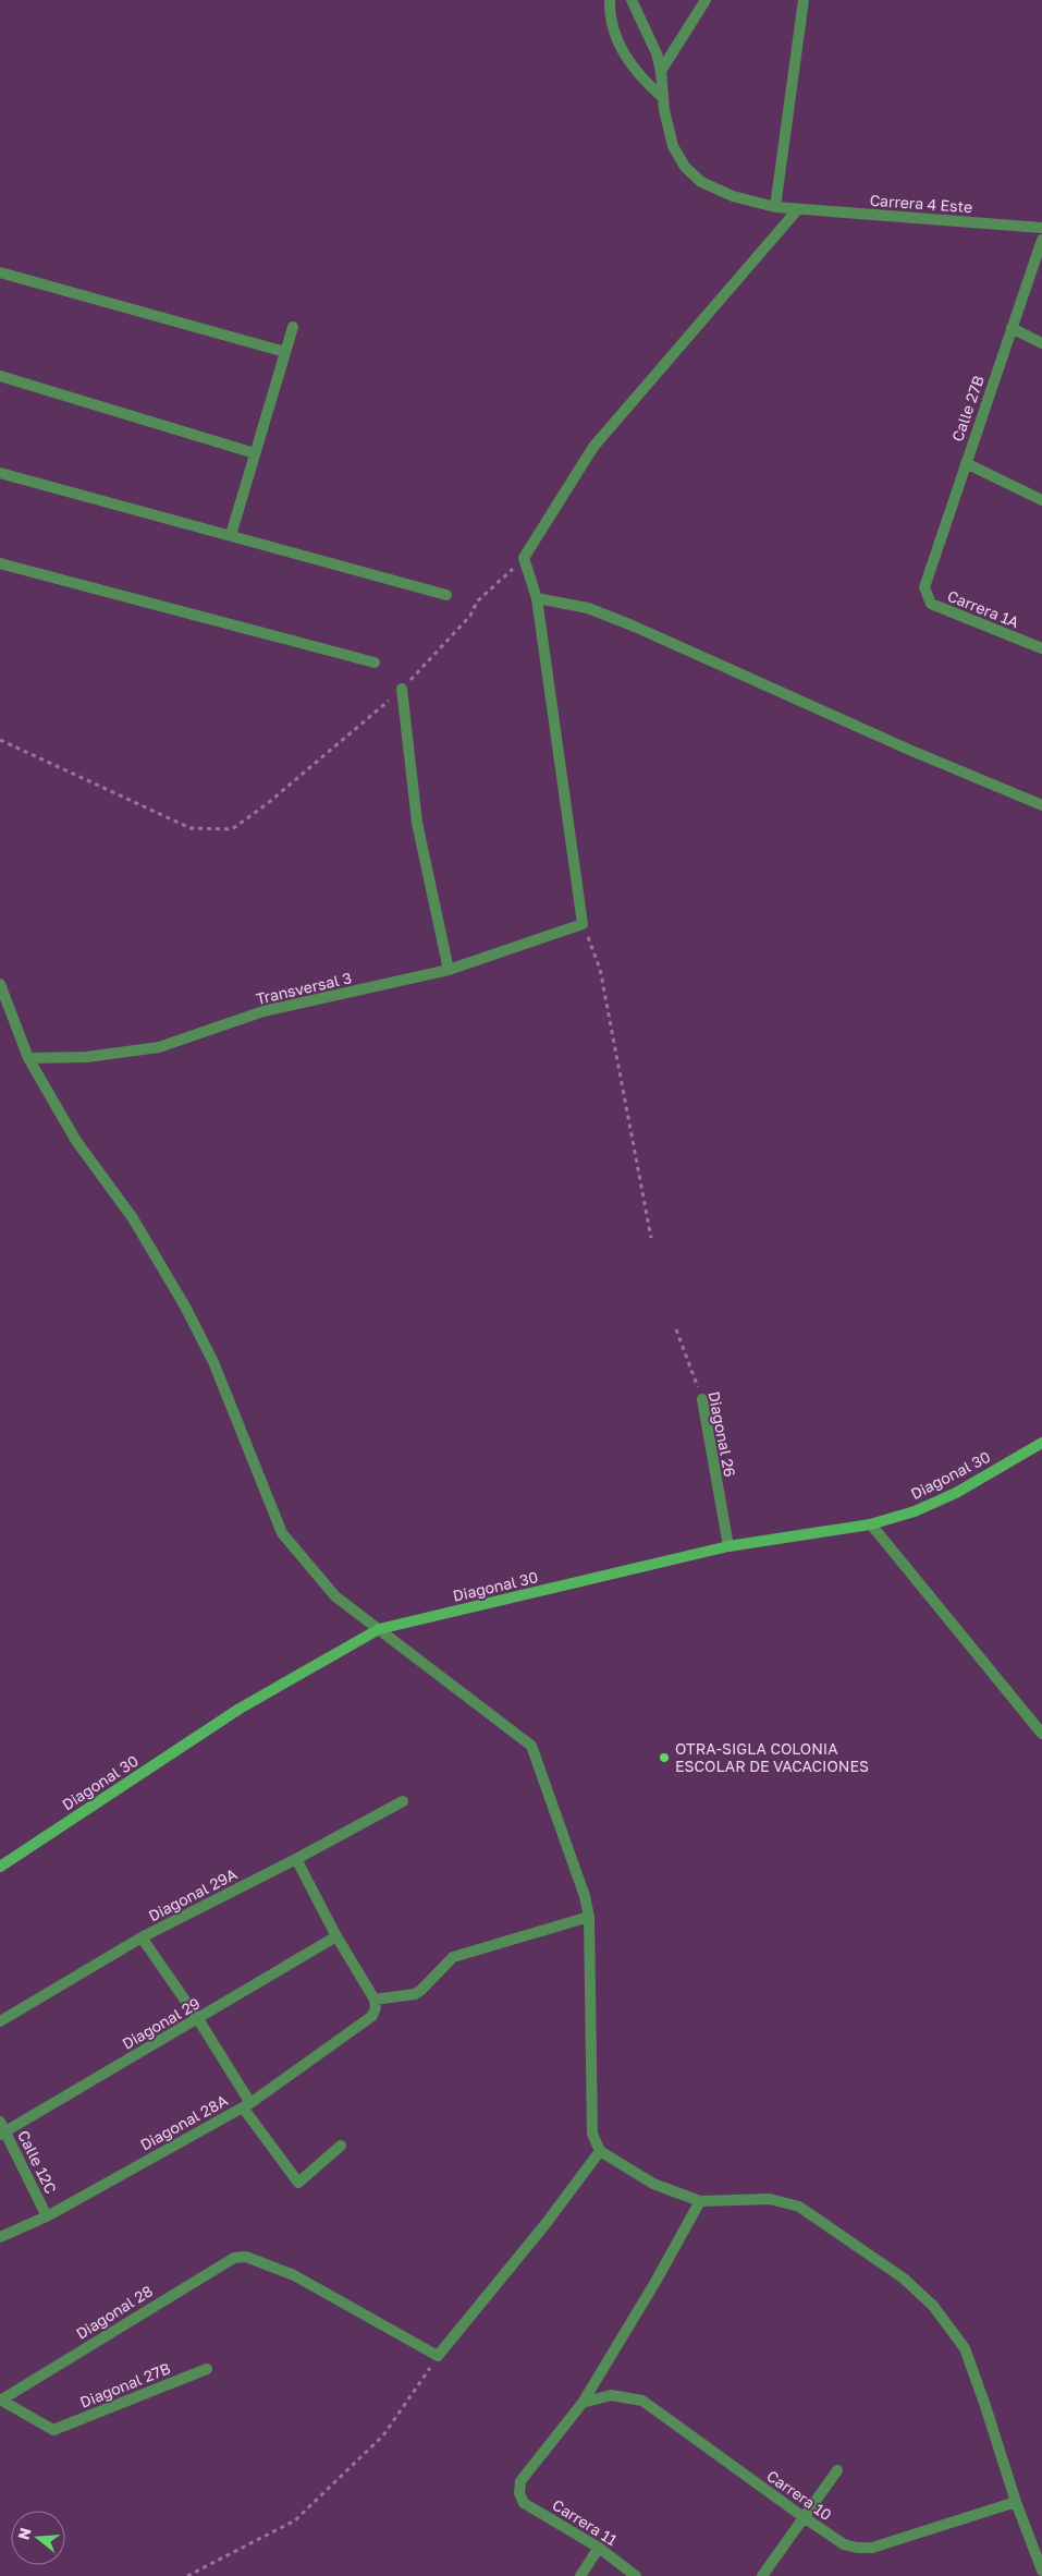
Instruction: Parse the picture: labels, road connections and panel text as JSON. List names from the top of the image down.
{
  "streets": {
    "street": [
      "Carrera 4 Este",
      "Calle 27B",
      "Carrera 1A",
      "Transversal 3",
      "Diagonal 26",
      "Diagonal 30",
      "Diagonal 29A",
      "Diagonal 29",
      "Diagonal 28A",
      "Calle 12C",
      "Diagonal 28",
      "Diagonal 27B",
      "Carrera 10",
      "Carrera 11"
    ]
  },
  "crossings": [
    ["Calle 27B", "Carrera 1A"],
    ["Diagonal 26", "Diagonal 30"],
    ["Diagonal 29", "Calle 12C"],
    ["Diagonal 28A", "Calle 12C"],
    ["Diagonal 28", "Diagonal 27B"],
    ["Carrera 10", "Carrera 11"]
  ],
  "places": ["OTRA-SIGLA COLONIA ESCOLAR DE VACACIONES"],
  "north": "left"
}
